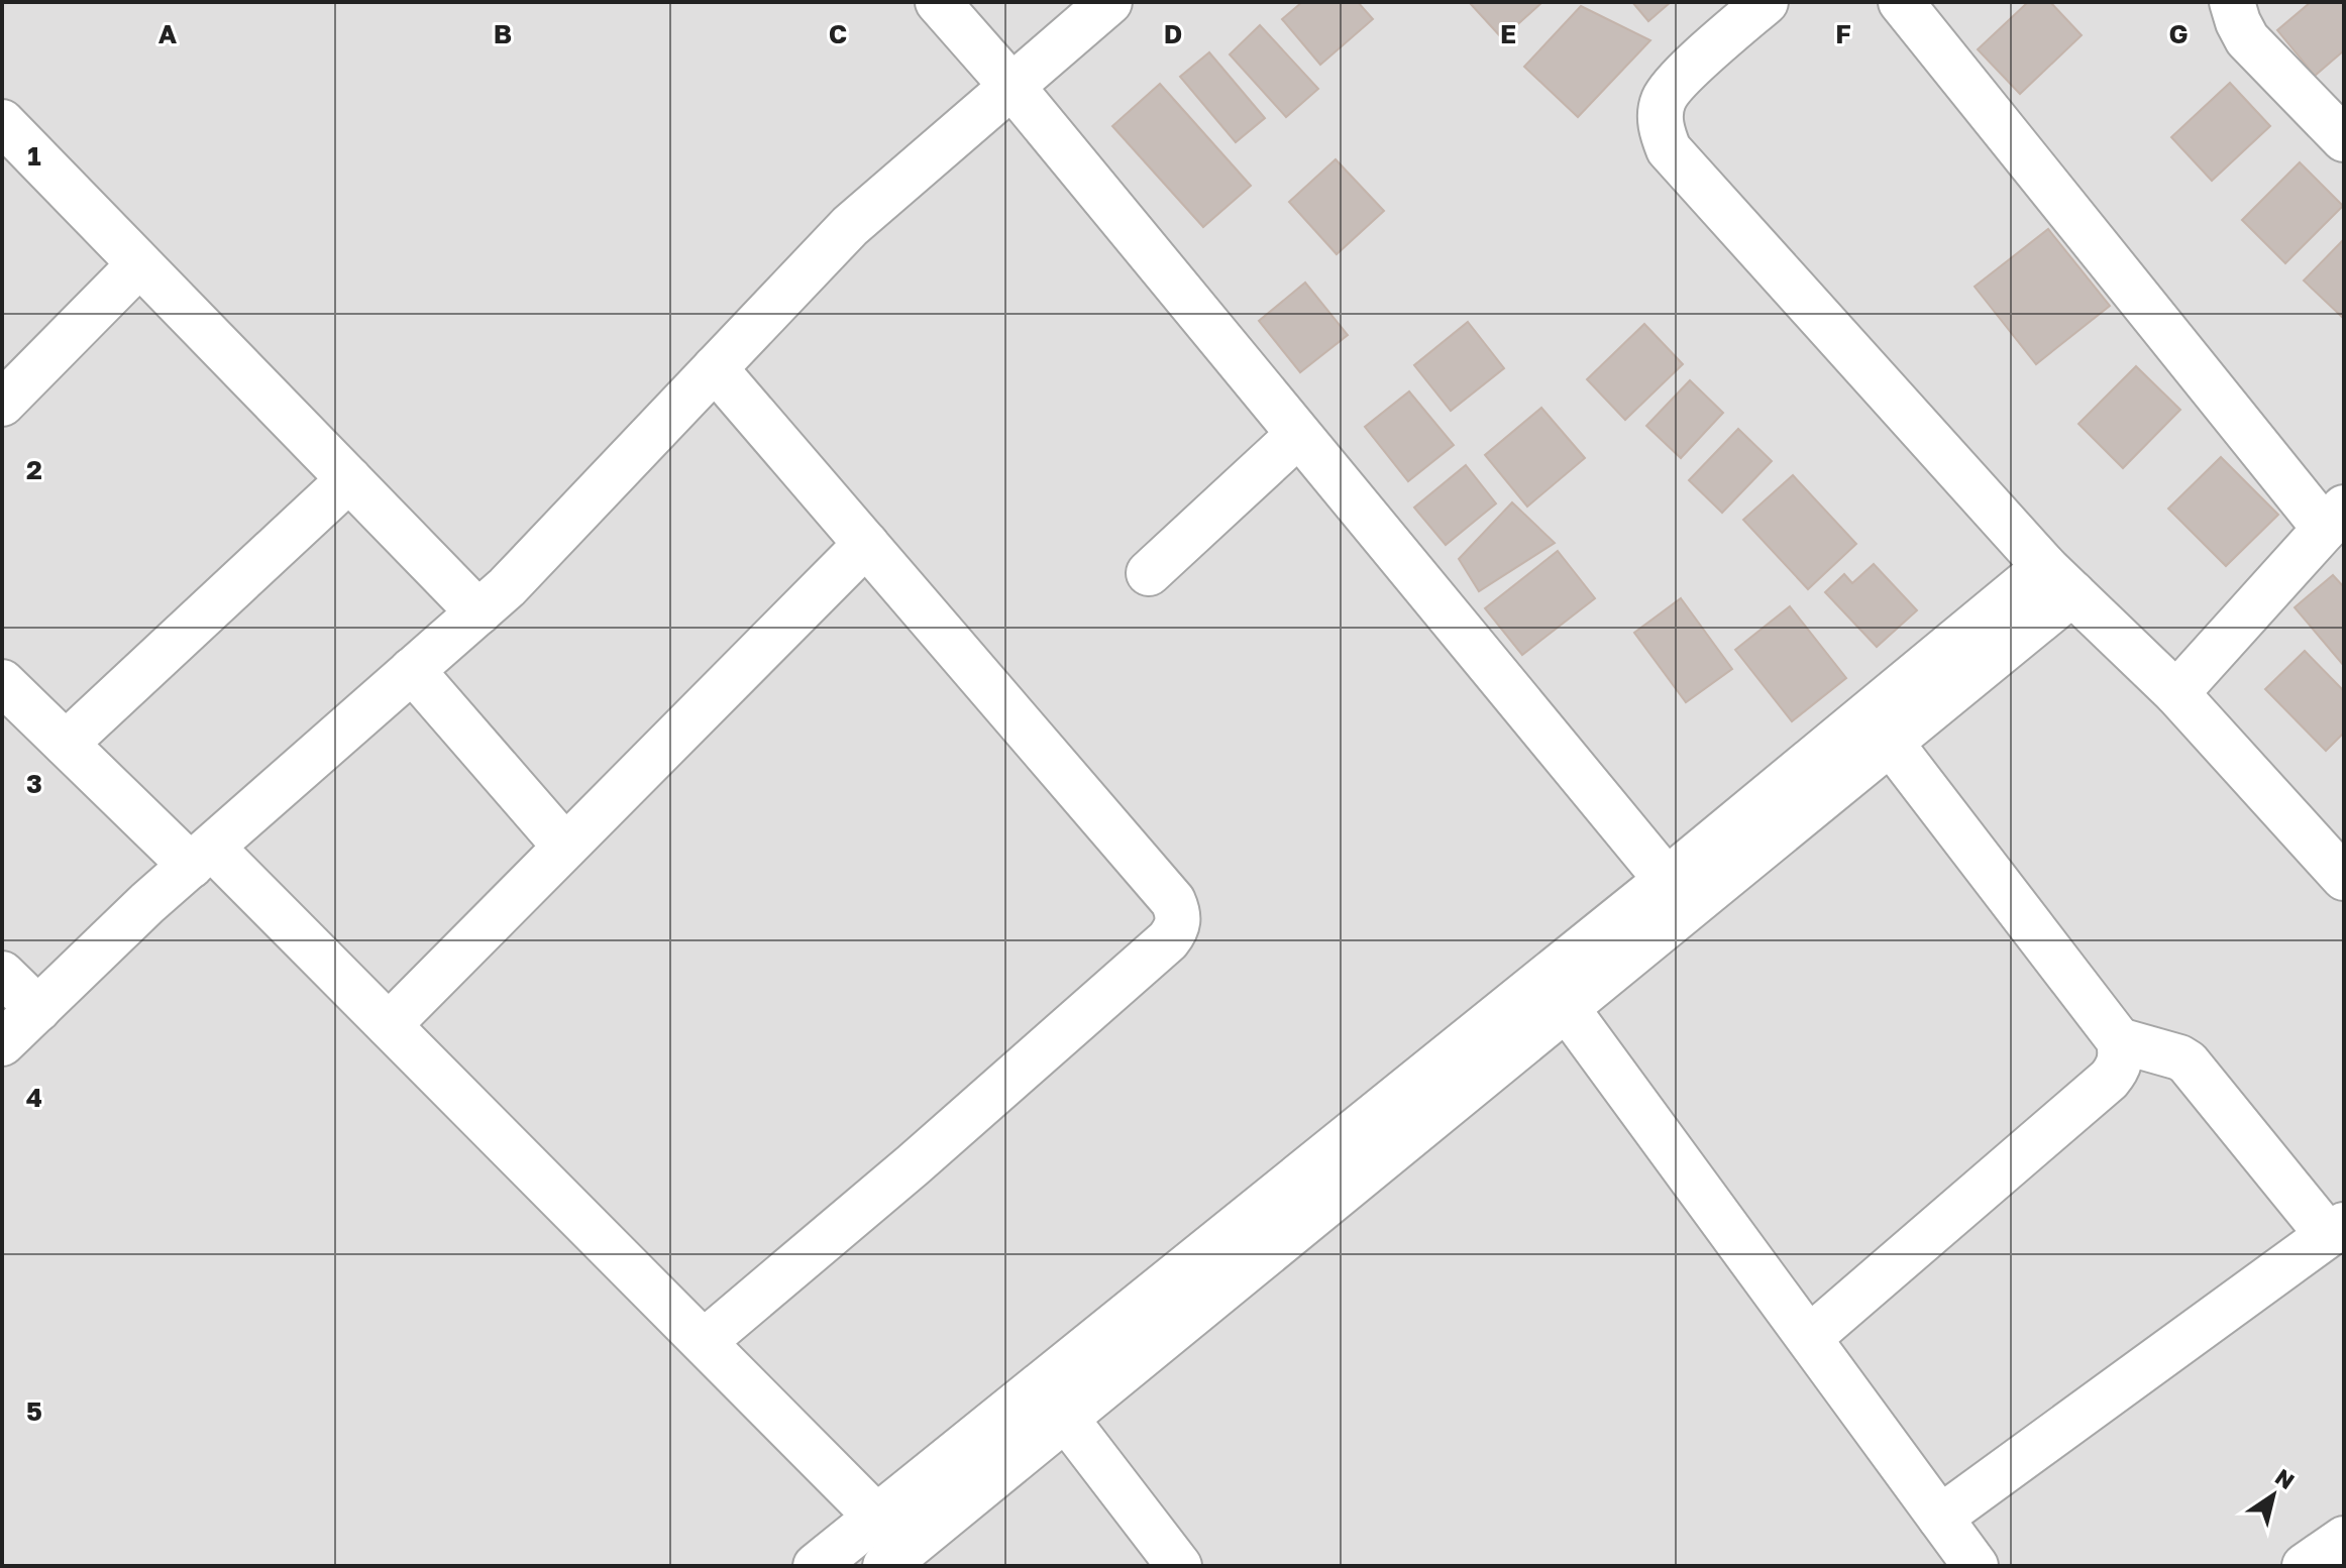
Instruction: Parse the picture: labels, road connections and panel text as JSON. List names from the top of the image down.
{
  "north": "top right",
  "grid": {
    "columns": [
      "A",
      "B",
      "C",
      "D",
      "E",
      "F",
      "G"
    ],
    "rows": [
      "1",
      "2",
      "3",
      "4",
      "5"
    ]
  }
}
